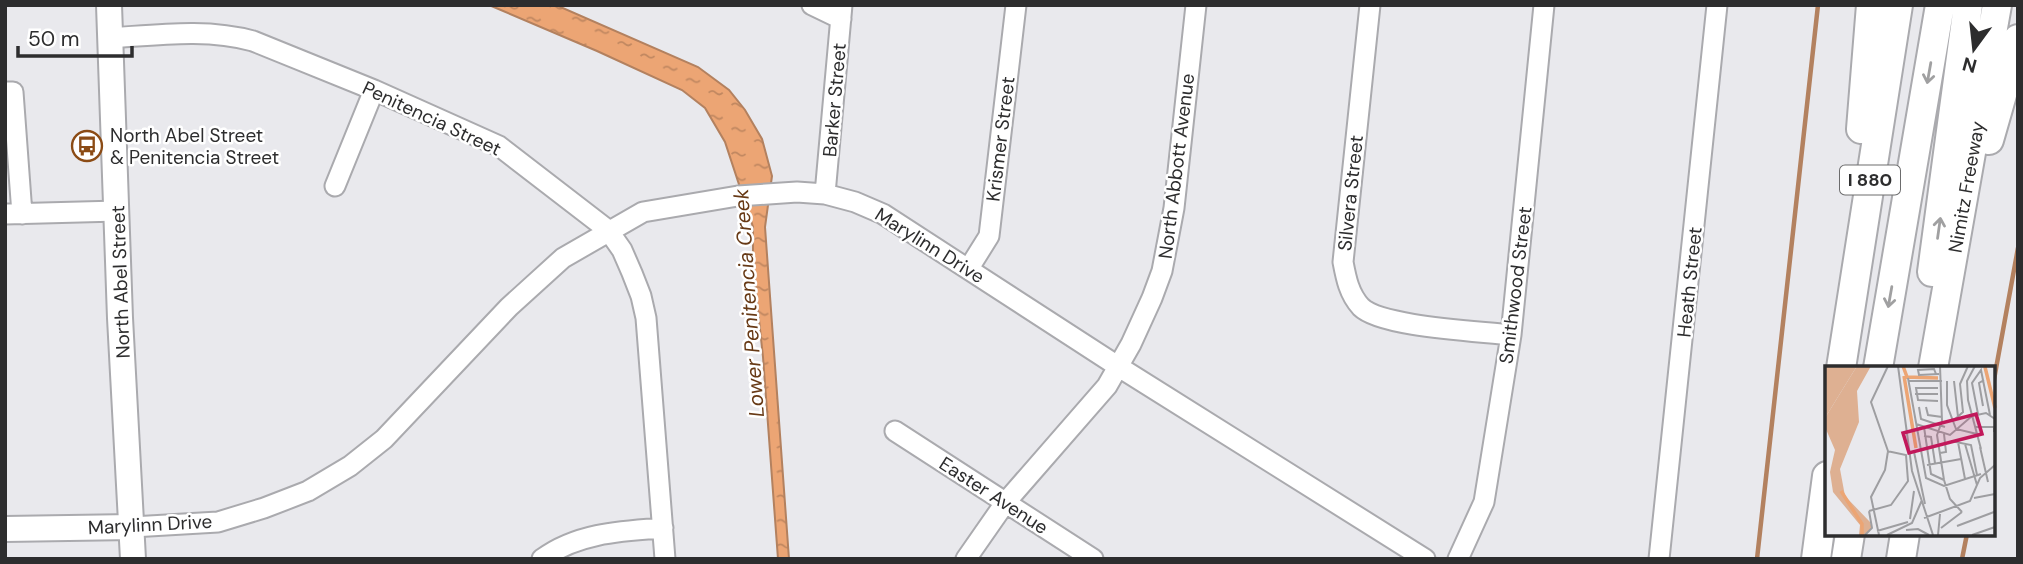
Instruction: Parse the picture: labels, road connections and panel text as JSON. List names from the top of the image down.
{
  "streets": {
    "highway": ["I 880", "Nimitz Freeway"],
    "main road": ["Marylinn Drive", "North Abel Street"],
    "street": [
      "Barker Street",
      "Penitencia Street",
      "Krismer Street",
      "North Abbott Avenue",
      "Silvera Street",
      "Heath Street",
      "Smithwood Street",
      "Easter Avenue"
    ]
  },
  "crossings": [
    ["Barker Street", "Marylinn Drive"],
    ["Penitencia Street", "Marylinn Drive"],
    ["Penitencia Street", "North Abel Street"],
    ["Krismer Street", "Marylinn Drive"],
    ["North Abbott Avenue", "Marylinn Drive"],
    ["North Abbott Avenue", "Easter Avenue"],
    ["Silvera Street", "Smithwood Street"],
    ["Marylinn Drive", "North Abel Street"]
  ],
  "water": ["Lower Penitencia Creek"],
  "places": {
    "bus stop": ["North Abel Street & Penitencia Street"]
  },
  "scale_bar": "50 m",
  "north": "bottom"
}
